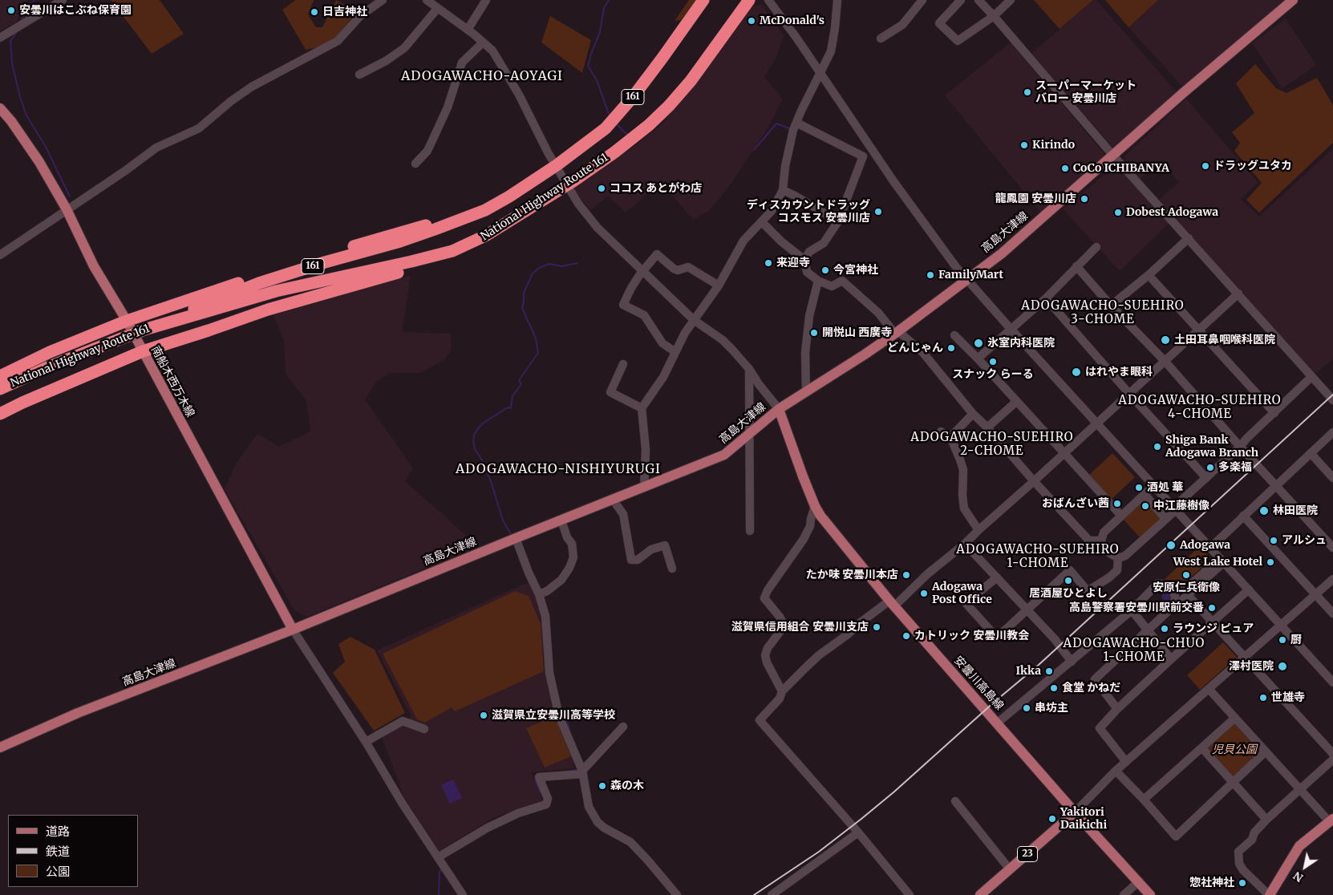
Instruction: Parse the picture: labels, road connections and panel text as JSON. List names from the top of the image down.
{
  "streets": {
    "highway": ["161", "National Highway Route 161"],
    "main road": [
      "高島大津線",
      "南船木西万木線",
      "安曇川高島線",
      "23"
    ]
  },
  "crossings": [
    ["高島大津線", "南船木西万木線"],
    ["高島大津線", "安曇川高島線"],
    ["安曇川高島線", "23"]
  ],
  "districts": [
    "ADOGAWACHO-AOYAGI",
    "ADOGAWACHO-SUEHIRO 3-CHOME",
    "ADOGAWACHO-SUEHIRO 4-CHOME",
    "ADOGAWACHO-SUEHIRO 2-CHOME",
    "ADOGAWACHO-NISHIYURUGI",
    "ADOGAWACHO-SUEHIRO 1-CHOME",
    "ADOGAWACHO-CHUO 1-CHOME"
  ],
  "parks": ["児貝公園"],
  "places": [
    "安曇川はこぶね保育園",
    "日吉神社",
    "McDonald's",
    "スーパーマーケット バロー 安曇川店",
    "Kirindo",
    "ドラッグユタカ",
    "CoCo ICHIBANYA",
    "ココス あとがわ店",
    "龍鳳園 安曇川店",
    "ディスカウントドラッグ コスモス 安曇川店",
    "Dobest Adogawa",
    "来迎寺",
    "今宮神社",
    "FamilyMart",
    "開悦山 西廣寺",
    "土田耳鼻咽喉科医院",
    "氷室内科医院",
    "どんじゃん",
    "スナック らーる",
    "はれやま眼科",
    "Shiga Bank Adogawa Branch",
    "多楽福",
    "酒処 華",
    "おばんざい茜",
    "中江藤樹像",
    "林田医院",
    "アルシュ",
    "Adogawa",
    "West Lake Hotel",
    "たか味 安曇川本店",
    "安原仁兵衛像",
    "居酒屋ひとよし",
    "Adogawa Post Office",
    "高島警察署安曇川駅前交番",
    "滋賀県信用組合 安曇川支店",
    "ラウンジ ピュア",
    "カトリック 安曇川教会",
    "厨",
    "澤村医院",
    "Ikka",
    "食堂 かねだ",
    "世雄寺",
    "串坊主",
    "滋賀県立安曇川高等学校",
    "森の木",
    "Yakitori Daikichi",
    "惣社神社"
  ],
  "legend": ["道路", "鉄道", "公園"],
  "north": "bottom left"
}
